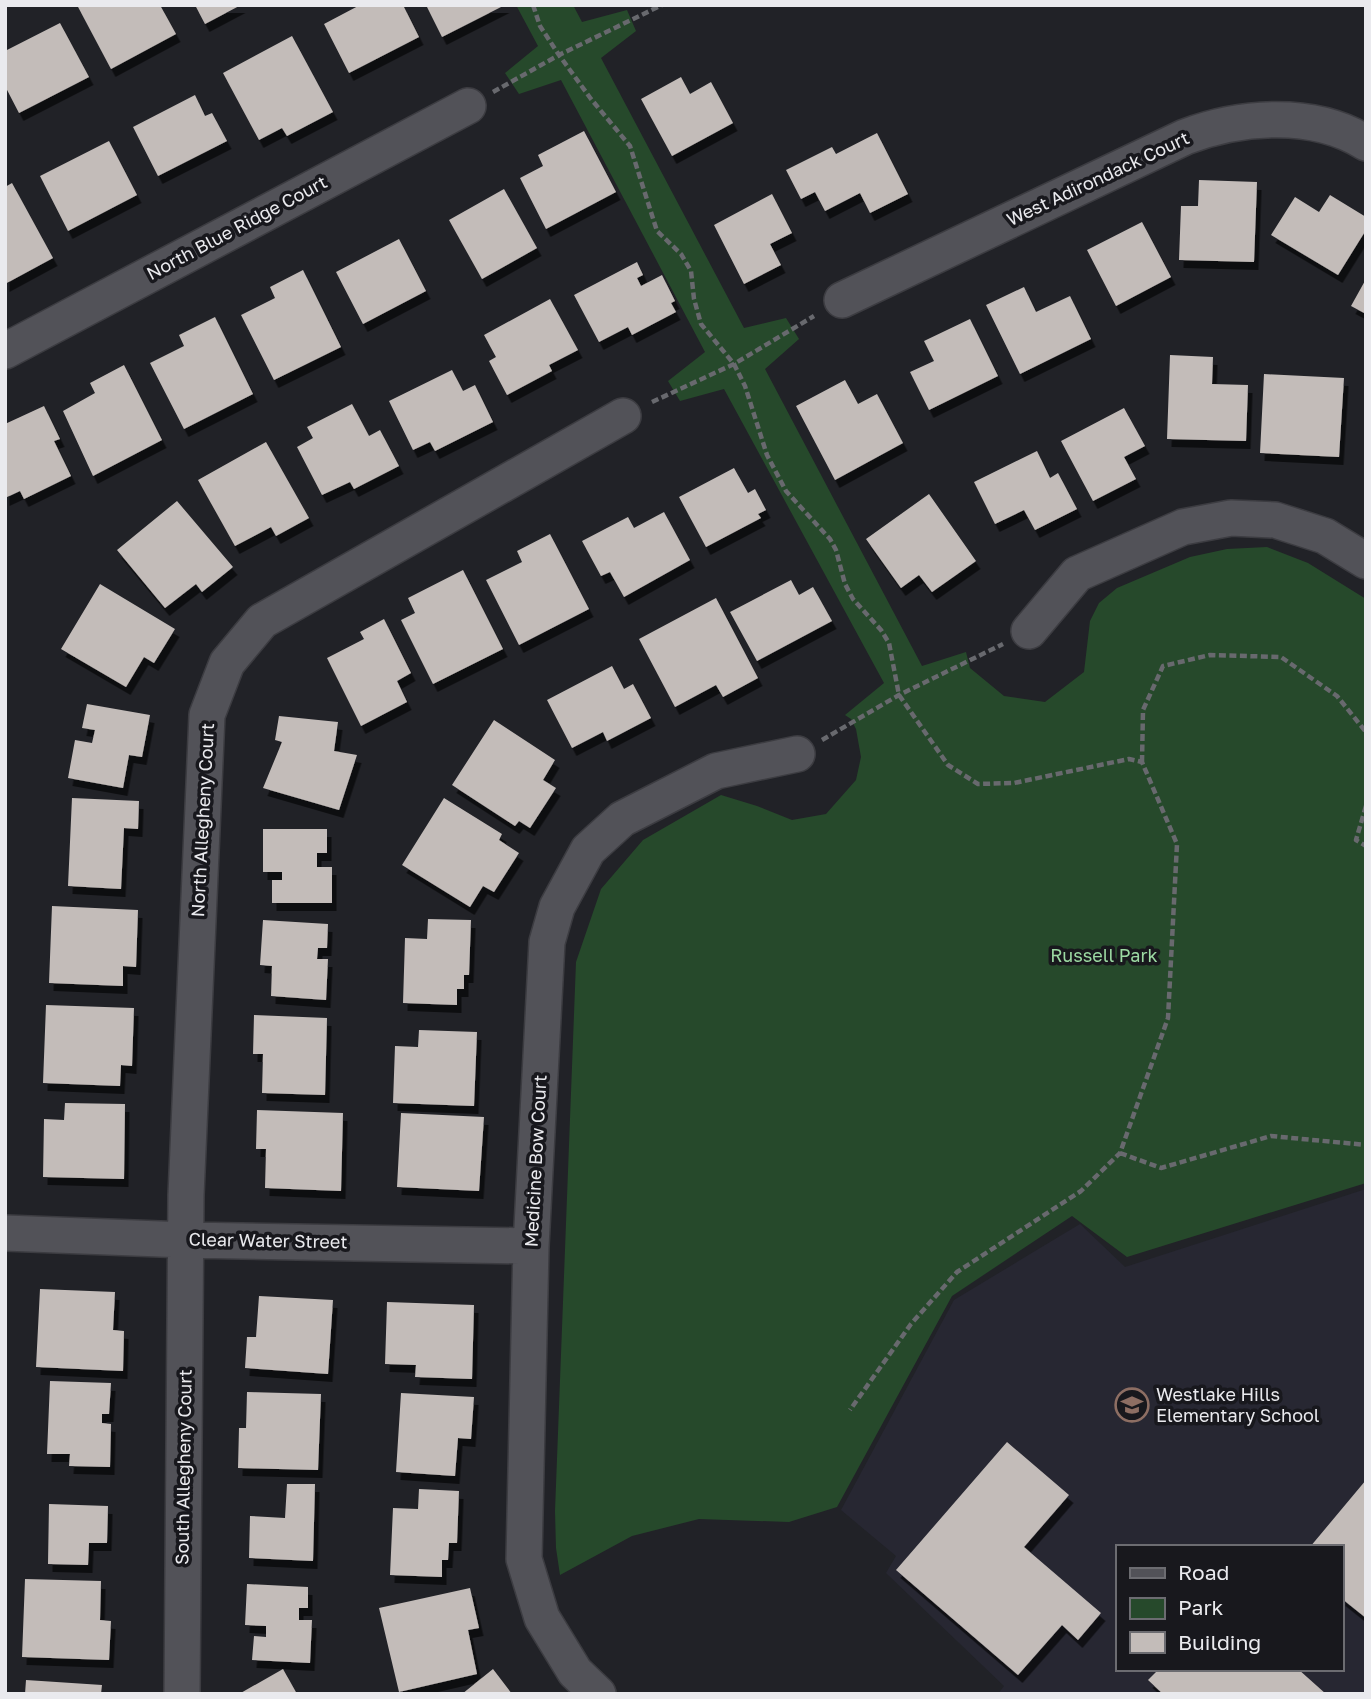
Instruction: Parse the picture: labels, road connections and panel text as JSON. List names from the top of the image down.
{
  "streets": {
    "street": [
      "West Adirondack Court",
      "North Blue Ridge Court",
      "North Allegheny Court",
      "Medicine Bow Court",
      "Clear Water Street",
      "South Allegheny Court"
    ]
  },
  "crossings": [
    ["North Allegheny Court", "Clear Water Street"],
    ["North Allegheny Court", "South Allegheny Court"],
    ["Medicine Bow Court", "Clear Water Street"],
    ["Clear Water Street", "South Allegheny Court"]
  ],
  "parks": ["Russell Park"],
  "places": {
    "school or university": ["Westlake Hills Elementary School"]
  },
  "legend": ["Road", "Park", "Building"]
}
